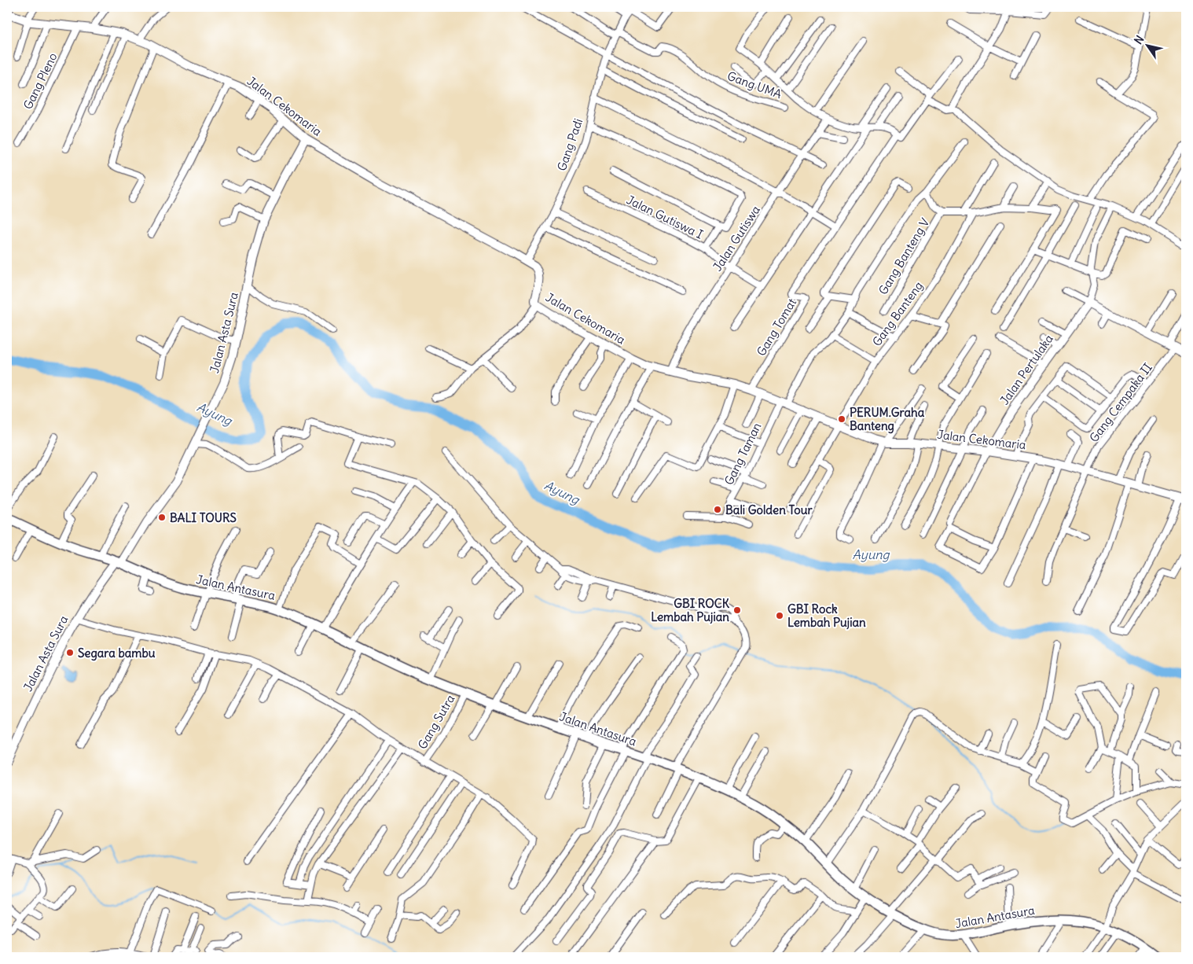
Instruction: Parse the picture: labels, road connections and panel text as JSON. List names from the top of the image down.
{
  "streets": {
    "main road": ["Jalan Antasura"],
    "street": [
      "Gang Pleno",
      "Gang UMA",
      "Jalan Cekomaria",
      "Gang Padi",
      "Jalan Gutiswa I",
      "Jalan Gutiswa",
      "Gang Banteng V",
      "Gang Banteng",
      "Gang Tomat",
      "Jalan Asta Sura",
      "Jalan Pertulaka",
      "Gang Cempaka II",
      "Gang Taman",
      "Gang Sutra"
    ]
  },
  "crossings": [
    ["Gang Pleno", "Jalan Cekomaria"],
    ["Gang UMA", "Gang Padi"],
    ["Jalan Cekomaria", "Gang Padi"],
    ["Jalan Cekomaria", "Jalan Gutiswa"],
    ["Jalan Cekomaria", "Gang Banteng"],
    ["Jalan Cekomaria", "Gang Tomat"],
    ["Jalan Cekomaria", "Jalan Asta Sura"],
    ["Jalan Cekomaria", "Jalan Pertulaka"],
    ["Jalan Cekomaria", "Gang Cempaka II"],
    ["Jalan Cekomaria", "Gang Taman"],
    ["Jalan Gutiswa I", "Jalan Gutiswa"],
    ["Jalan Asta Sura", "Jalan Antasura"],
    ["Jalan Antasura", "Gang Sutra"]
  ],
  "water": ["Ayung"],
  "places": [
    "PERUM.Graha Banteng",
    "Bali Golden Tour",
    "BALI TOURS",
    "GBI ROCK Lembah Pujian",
    "GBI Rock Lembah Pujian",
    "Segara bambu"
  ],
  "north": "top left"
}
